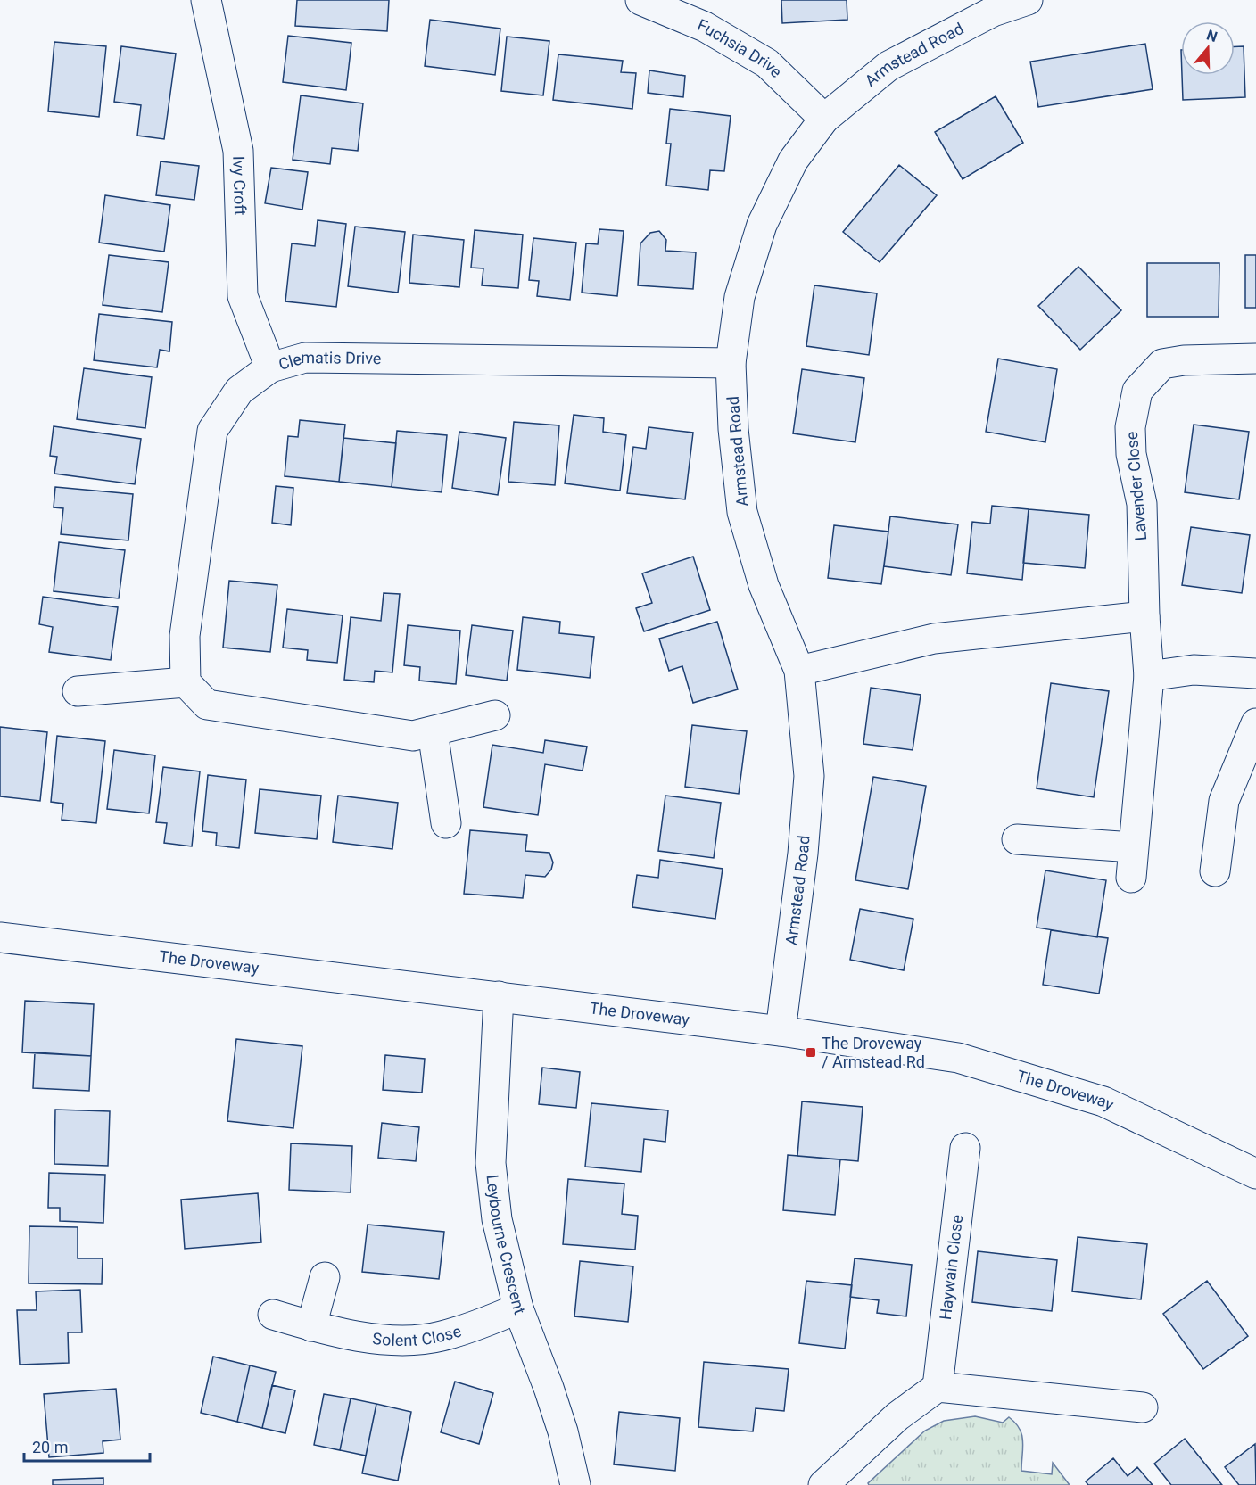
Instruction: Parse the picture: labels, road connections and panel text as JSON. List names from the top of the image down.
{
  "streets": {
    "street": [
      "Fuchsia Drive",
      "Armstead Road",
      "Ivy Croft",
      "Clematis Drive",
      "Lavender Close",
      "The Droveway",
      "Leybourne Crescent",
      "Haywain Close",
      "Solent Close"
    ]
  },
  "crossings": [
    ["Fuchsia Drive", "Armstead Road"],
    ["Armstead Road", "Clematis Drive"],
    ["Armstead Road", "The Droveway"],
    ["Ivy Croft", "Clematis Drive"],
    ["The Droveway", "Leybourne Crescent"],
    ["Leybourne Crescent", "Solent Close"]
  ],
  "places": {
    "transit": ["The Droveway / Armstead Rd"]
  },
  "scale_bar": "20 m",
  "north": "top"
}
